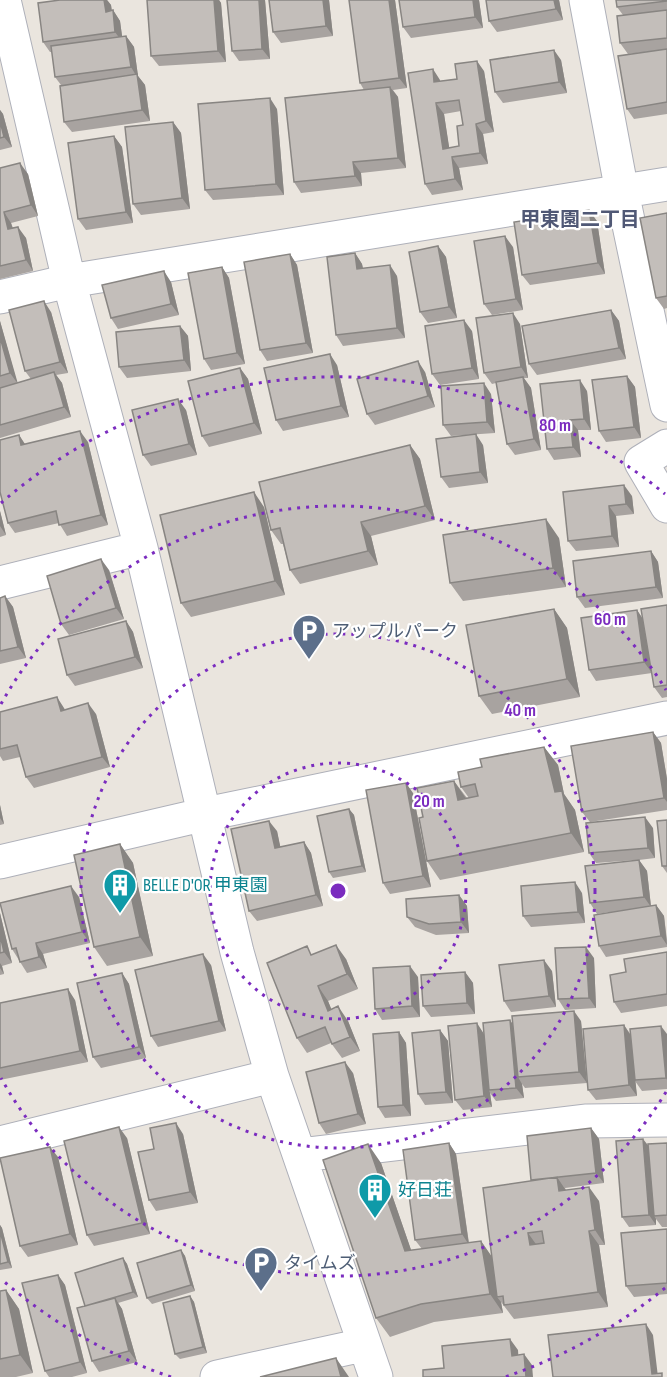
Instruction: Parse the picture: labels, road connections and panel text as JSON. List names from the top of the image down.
{
  "districts": ["甲東園二丁目"],
  "places": {
    "parking": ["アップルパーク", "タイムズ"],
    "building": ["BELLE D'OR 甲東園", "好日荘"]
  },
  "rings": [
    "80 m",
    "60 m",
    "40 m",
    "20 m"
  ]
}
